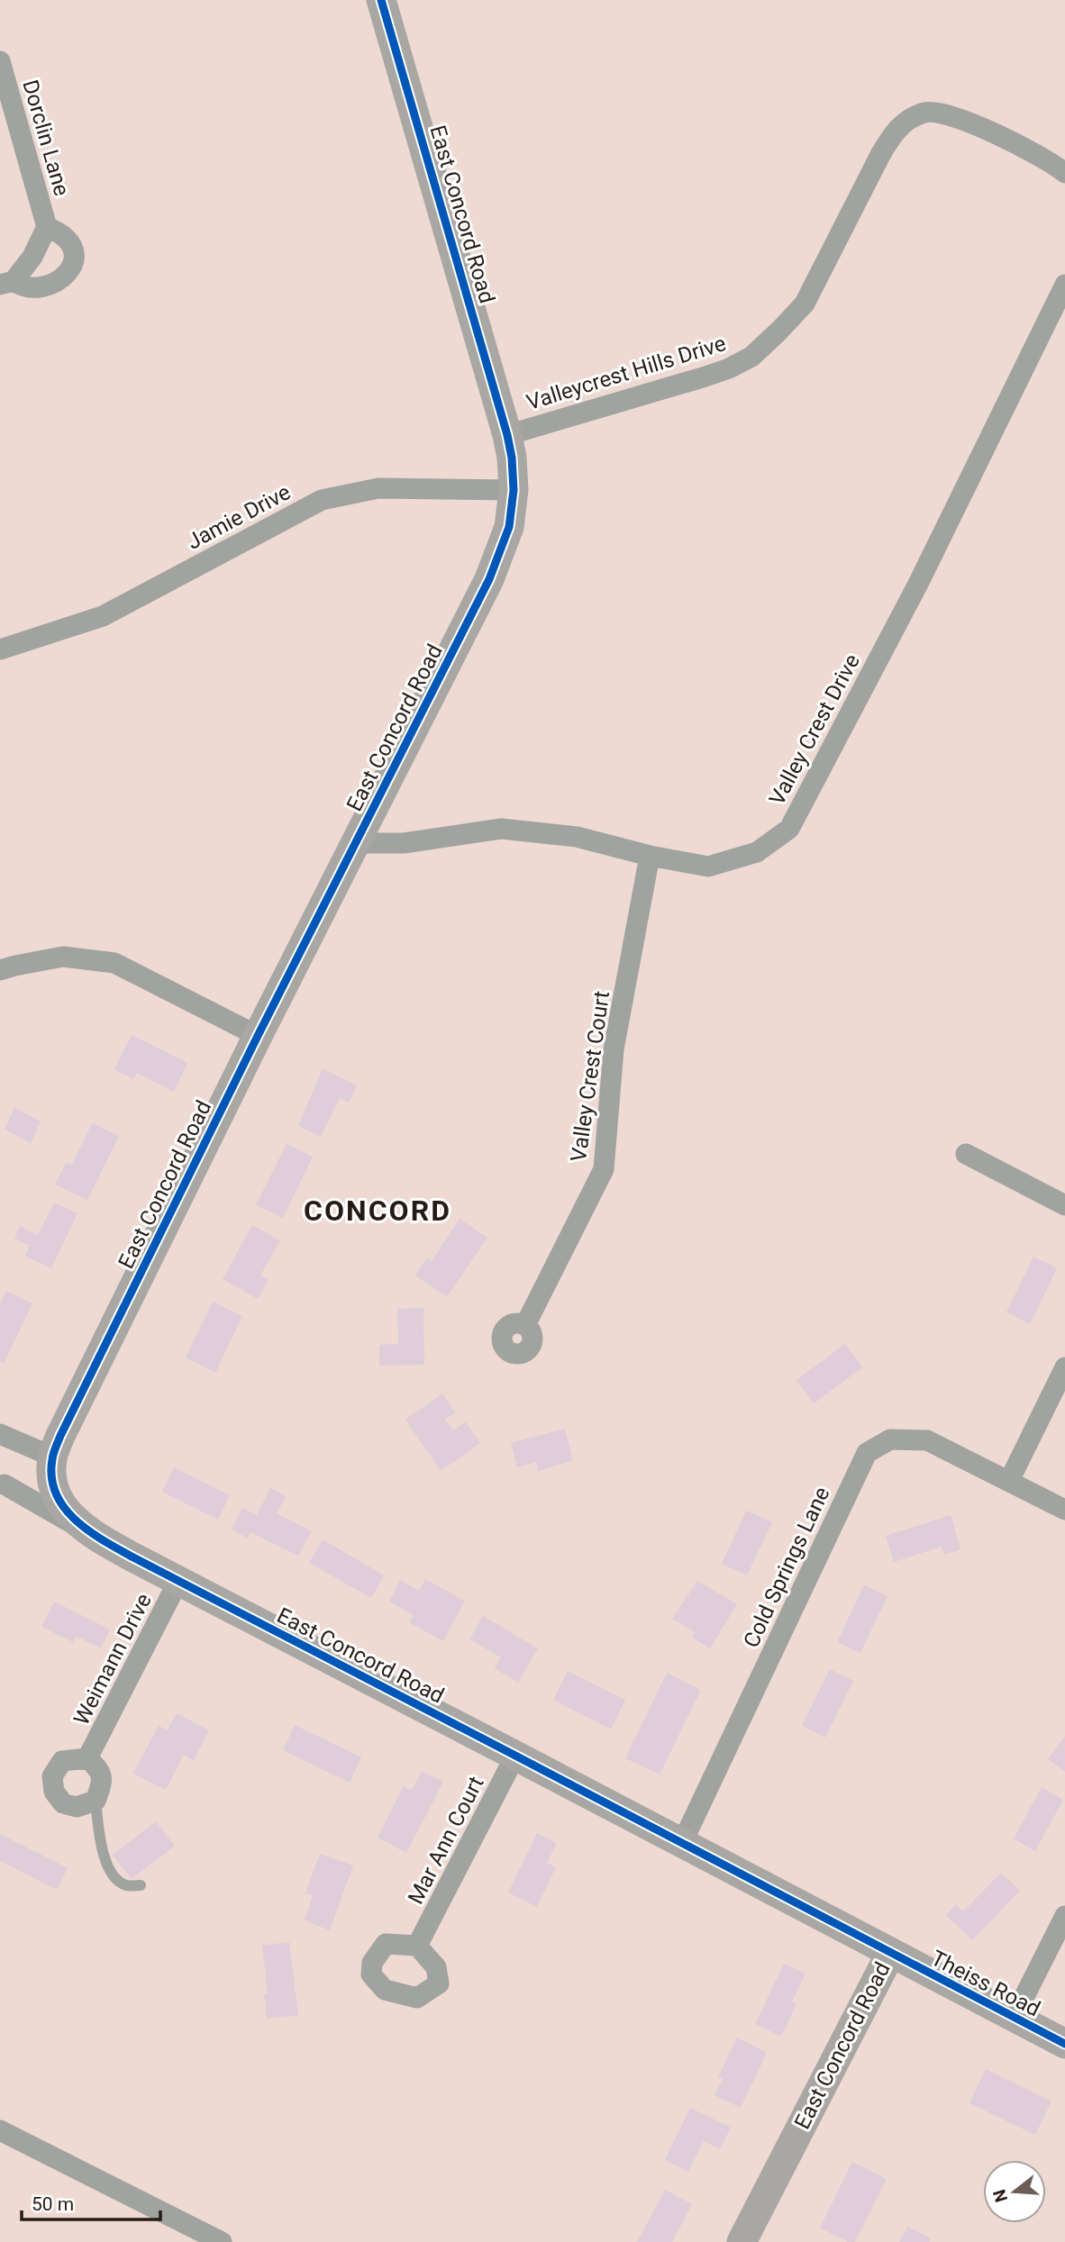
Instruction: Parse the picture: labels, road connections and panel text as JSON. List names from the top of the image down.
{
  "streets": {
    "street": [
      "Dorclin Lane",
      "East Concord Road",
      "Valleycrest Hills Drive",
      "Jamie Drive",
      "Valley Crest Drive",
      "Valley Crest Court",
      "Cold Springs Lane",
      "Weimann Drive",
      "Mar Ann Court",
      "Theiss Road"
    ]
  },
  "crossings": [
    ["East Concord Road", "Valleycrest Hills Drive"],
    ["East Concord Road", "Jamie Drive"],
    ["East Concord Road", "Valley Crest Drive"],
    ["East Concord Road", "Cold Springs Lane"],
    ["East Concord Road", "Weimann Drive"],
    ["East Concord Road", "Mar Ann Court"],
    ["East Concord Road", "Theiss Road"],
    ["Valley Crest Drive", "Valley Crest Court"]
  ],
  "districts": ["CONCORD"],
  "scale_bar": "50 m",
  "north": "left"
}
